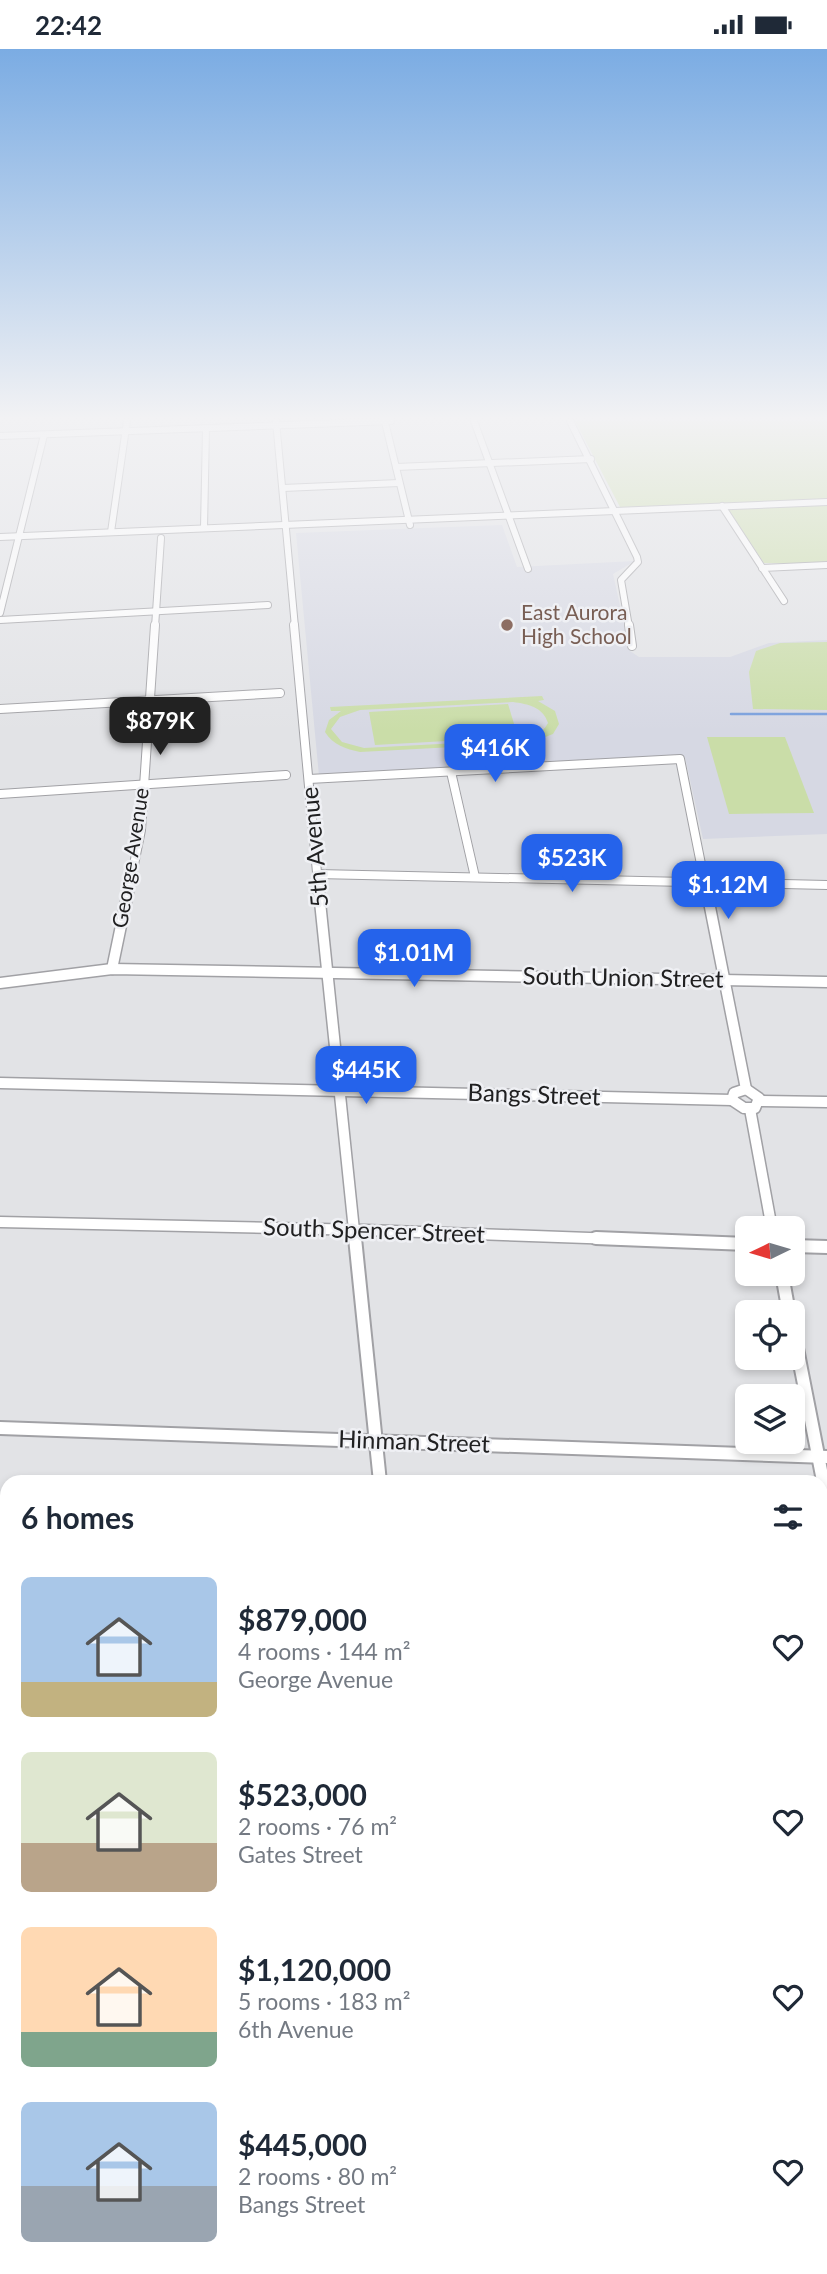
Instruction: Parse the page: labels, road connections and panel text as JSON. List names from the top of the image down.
{
  "streets": {
    "street": [
      "5th Avenue",
      "George Avenue",
      "South Union Street",
      "Bangs Street",
      "South Spencer Street",
      "Hinman Street"
    ]
  },
  "crossings": [
    ["5th Avenue", "South Union Street"],
    ["5th Avenue", "Bangs Street"],
    ["5th Avenue", "South Spencer Street"],
    ["5th Avenue", "Hinman Street"],
    ["George Avenue", "South Union Street"]
  ],
  "places": ["East Aurora High School"],
  "north": "left",
  "page": {
    "status": "22:42",
    "price": [
      "$879K",
      "$416K",
      "$523K",
      "$1.12M",
      "$1.01M",
      "$445K"
    ],
    "heading": "6 homes",
    "list": [
      {
        "name": "$879,000",
        "note": "4 rooms · 144 m² · George Avenue"
      },
      {
        "name": "$523,000",
        "note": "2 rooms · 76 m² · Gates Street"
      },
      {
        "name": "$1,120,000",
        "note": "5 rooms · 183 m² · 6th Avenue"
      },
      {
        "name": "$445,000",
        "note": "2 rooms · 80 m² · Bangs Street"
      }
    ]
  }
}
